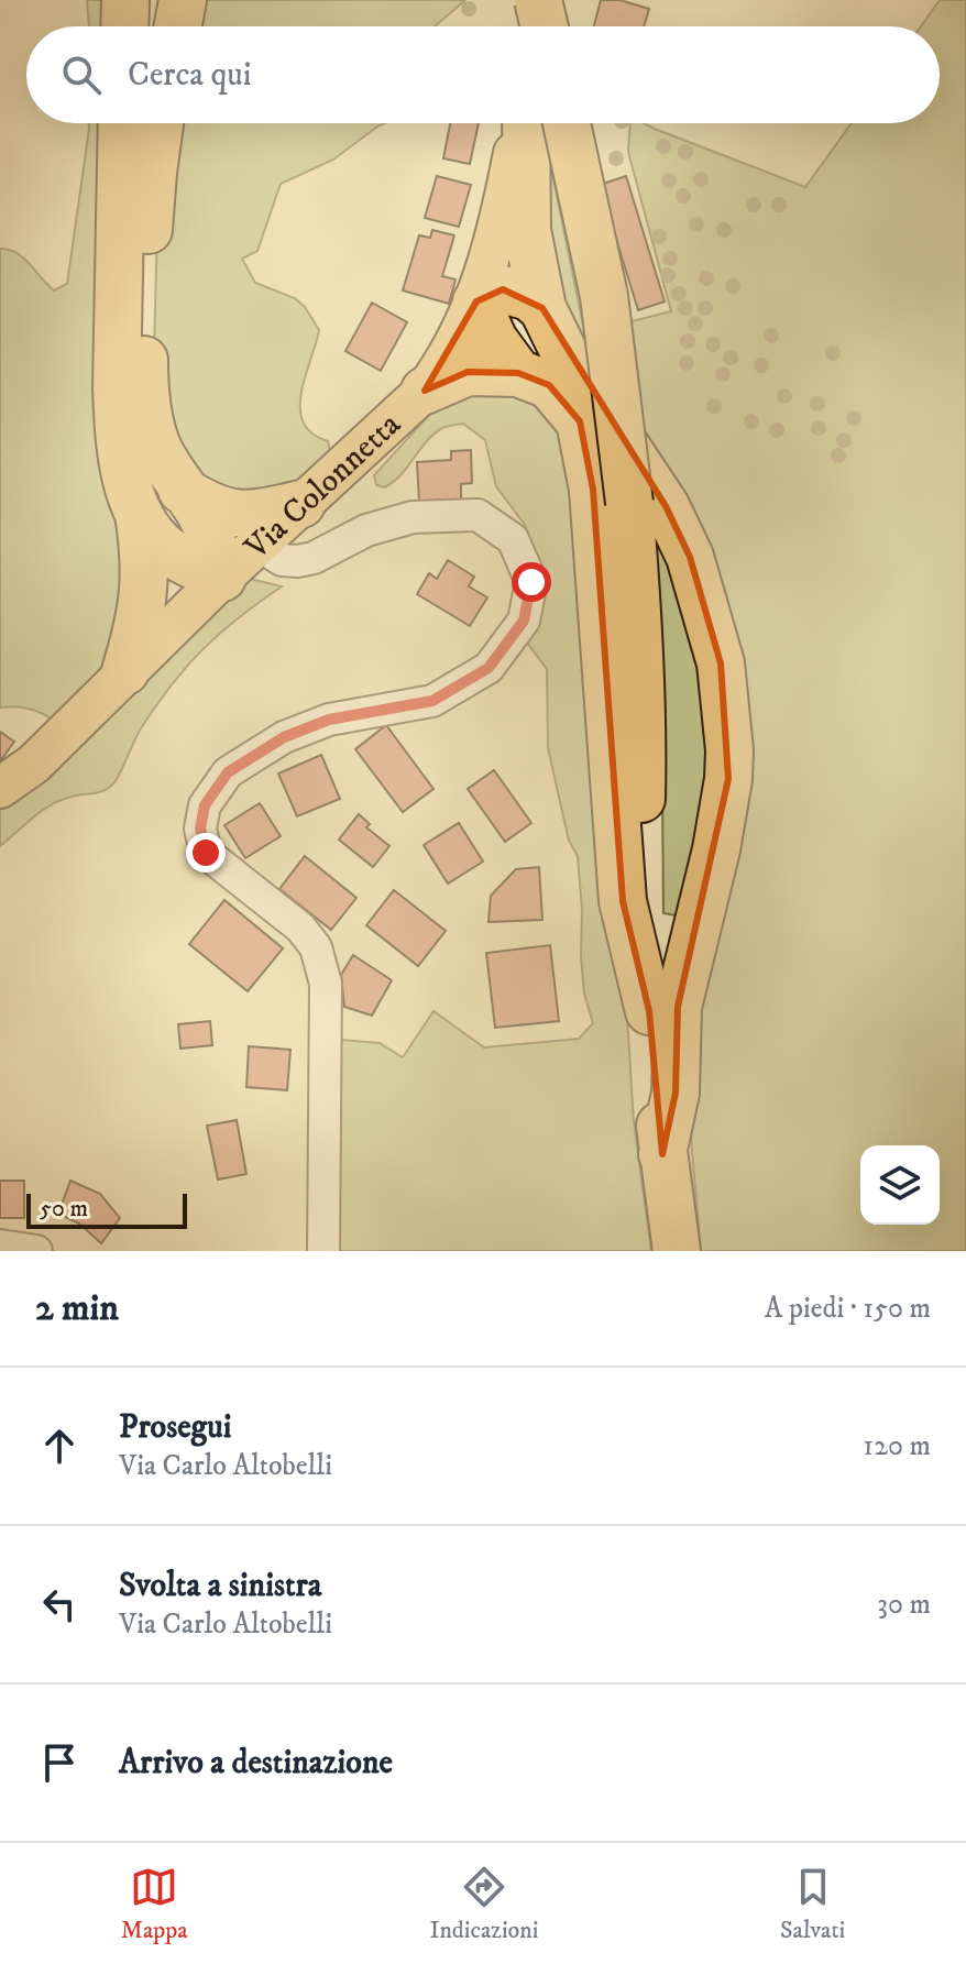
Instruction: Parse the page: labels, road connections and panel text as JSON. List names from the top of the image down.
{
  "streets": {
    "main road": ["Via Colonnetta"]
  },
  "scale_bar": "50 m",
  "page": {
    "search": "Cerca qui",
    "scale": "50 m",
    "heading": ["2 min", "A piedi · 150 m"],
    "list": [
      ["Prosegui", "Via Carlo Altobelli", "120 m"],
      ["Svolta a sinistra", "Via Carlo Altobelli", "30 m"],
      "Arrivo a destinazione"
    ],
    "nav": ["Mappa", "Indicazioni", "Salvati"]
  }
}
